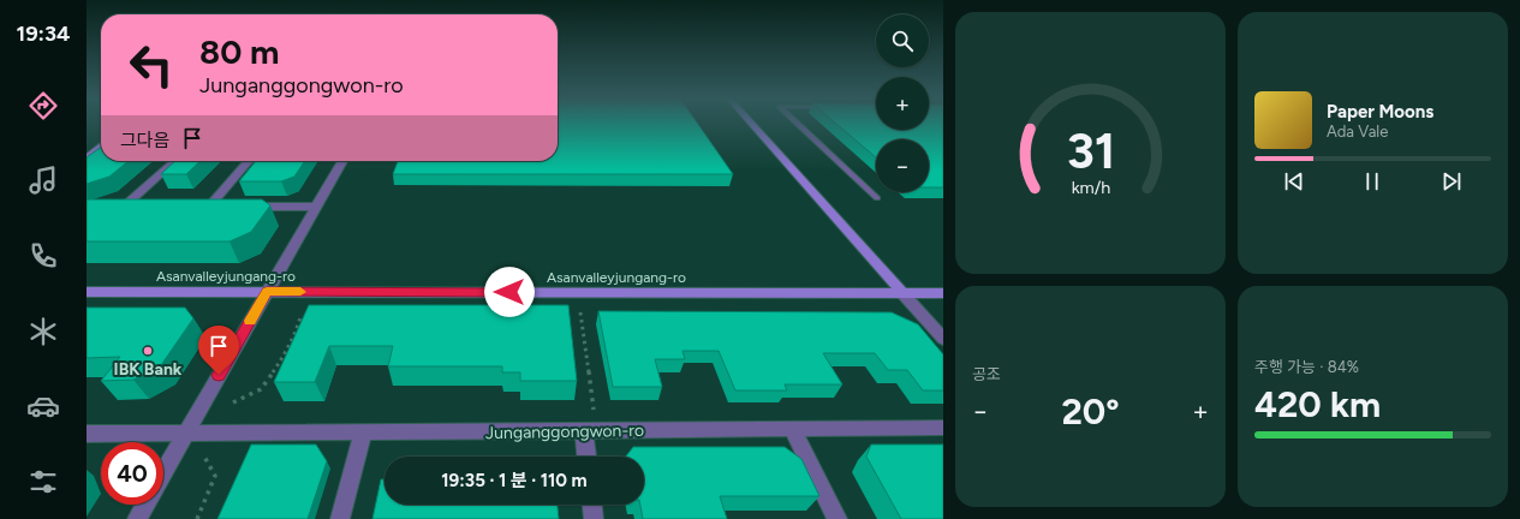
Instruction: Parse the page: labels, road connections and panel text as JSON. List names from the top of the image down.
{
  "streets": {
    "street": ["Asanvalleyjungang-ro", "Junganggongwon-ro"]
  },
  "places": ["IBK Bank"],
  "page": {
    "tabs": "19:34",
    "map_buttons": ["+", "−"],
    "turn": ["80 m", "Junganggongwon-ro"],
    "song": ["Paper Moons", "Ada Vale"],
    "then": "그다음",
    "tile": [
      "공조",
      ["주행 가능 · 84%", "420 km"]
    ],
    "heat": ["−", "20°", "+"],
    "limit": "40",
    "trip": "19:35 · 1 분 · 110 m",
    "gauge": ["31", "km/h"]
  }
}
